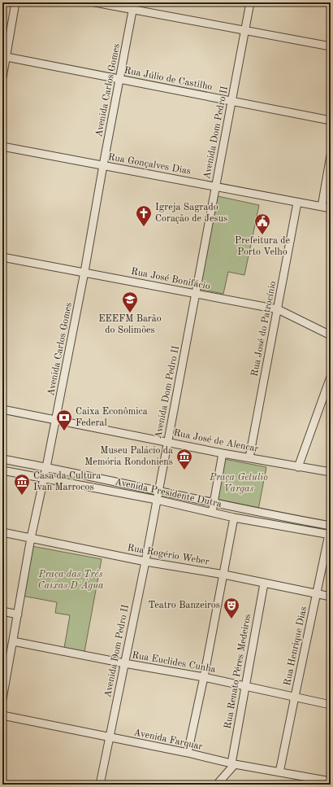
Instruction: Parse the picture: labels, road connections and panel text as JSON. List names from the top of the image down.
{
  "streets": {
    "street": [
      "Rua Júlio de Castilho",
      "Avenida Carlos Gomes",
      "Avenida Dom Pedro II",
      "Rua Gonçalves Dias",
      "Rua José Bonifácio",
      "Rua José do Patrocínio",
      "Rua José de Alencar",
      "Avenida Presidente Dutra",
      "Rua Rogério Weber",
      "Rua Henrique Dias",
      "Rua Euclides Cunha",
      "Rua Renato Péres Medeiros",
      "Avenida Farquar"
    ]
  },
  "crossings": [
    ["Rua Júlio de Castilho", "Avenida Carlos Gomes"],
    ["Rua Júlio de Castilho", "Avenida Dom Pedro II"],
    ["Avenida Carlos Gomes", "Rua Gonçalves Dias"],
    ["Avenida Carlos Gomes", "Rua José Bonifácio"],
    ["Avenida Carlos Gomes", "Rua José de Alencar"],
    ["Avenida Carlos Gomes", "Avenida Presidente Dutra"],
    ["Avenida Carlos Gomes", "Rua Rogério Weber"],
    ["Avenida Carlos Gomes", "Rua Euclides Cunha"],
    ["Avenida Dom Pedro II", "Rua Gonçalves Dias"],
    ["Avenida Dom Pedro II", "Rua José Bonifácio"],
    ["Avenida Dom Pedro II", "Rua José de Alencar"],
    ["Avenida Dom Pedro II", "Avenida Presidente Dutra"],
    ["Avenida Dom Pedro II", "Rua Rogério Weber"],
    ["Avenida Dom Pedro II", "Rua Euclides Cunha"],
    ["Avenida Dom Pedro II", "Avenida Farquar"],
    ["Rua Gonçalves Dias", "Rua José do Patrocínio"],
    ["Rua José Bonifácio", "Rua José do Patrocínio"],
    ["Rua José do Patrocínio", "Rua José de Alencar"],
    ["Avenida Presidente Dutra", "Rua Henrique Dias"],
    ["Rua Rogério Weber", "Rua Henrique Dias"],
    ["Rua Rogério Weber", "Rua Renato Péres Medeiros"],
    ["Rua Henrique Dias", "Rua Euclides Cunha"],
    ["Rua Henrique Dias", "Avenida Farquar"],
    ["Rua Euclides Cunha", "Rua Renato Péres Medeiros"],
    ["Rua Renato Péres Medeiros", "Avenida Farquar"]
  ],
  "parks": ["Praça Getulio Vargas", "Praça das Três Caixas D´Água"],
  "places": {
    "church": ["Igreja Sagrado Coração de Jesus"],
    "public building": ["Prefeitura de Porto Velho"],
    "school or university": ["EEEFM Barão do Solimões"],
    "bank": ["Caixa Econômica Federal"],
    "museum": ["Museu Palácio da Memória Rondoniens", "Casa da Cultura Ivan Marrocos"],
    "theatre": ["Teatro Banzeiros"]
  }
}
